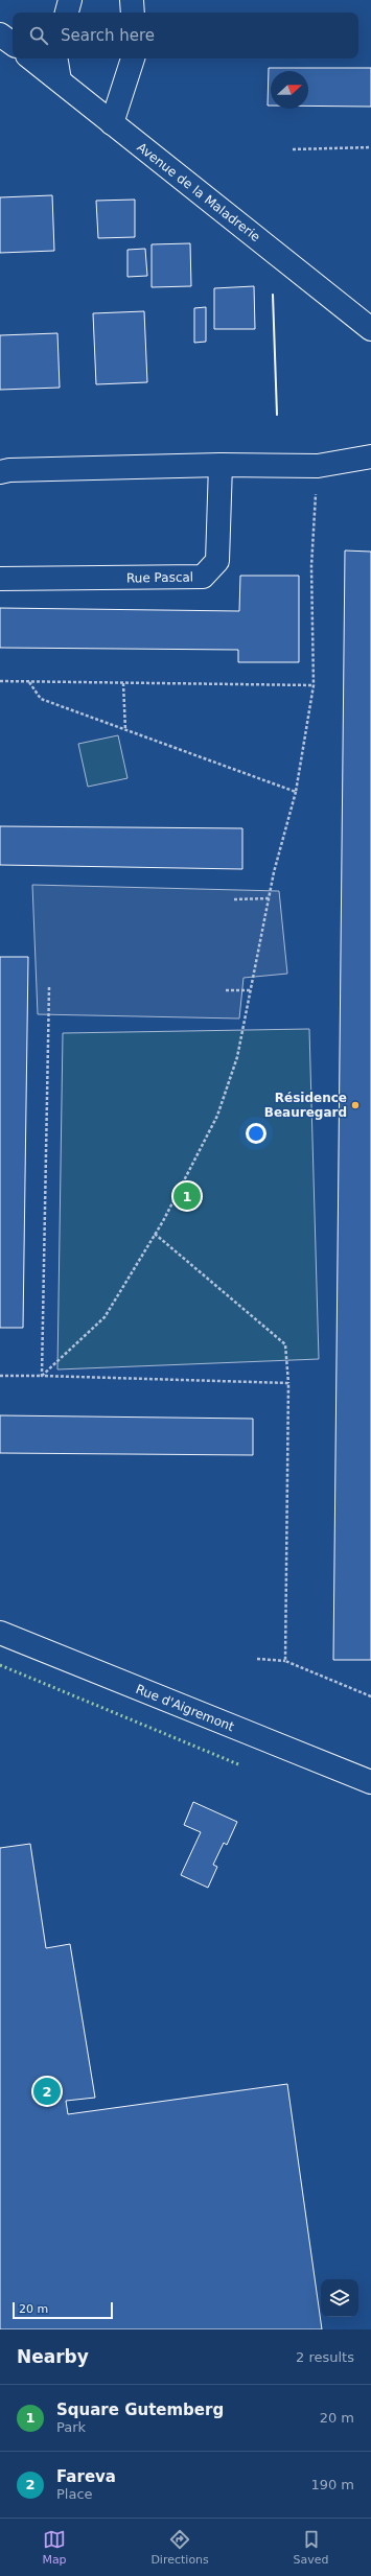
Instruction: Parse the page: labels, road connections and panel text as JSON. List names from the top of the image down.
{
  "streets": {
    "street": ["Avenue de la Maladrerie", "Rue Pascal", "Rue d'Aigremont"]
  },
  "places": ["Résidence Beauregard"],
  "scale_bar": "20 m",
  "north": "right",
  "page": {
    "search": "Search here",
    "pins": ["1", "2"],
    "scale": "20 m",
    "heading": ["Nearby", "2 results"],
    "list": [
      {
        "mark": "1",
        "name": "Square Gutemberg",
        "note": "Park",
        "value": "20 m"
      },
      {
        "mark": "2",
        "name": "Fareva",
        "note": "Place",
        "value": "190 m"
      }
    ],
    "nav": ["Map", "Directions", "Saved"]
  }
}
